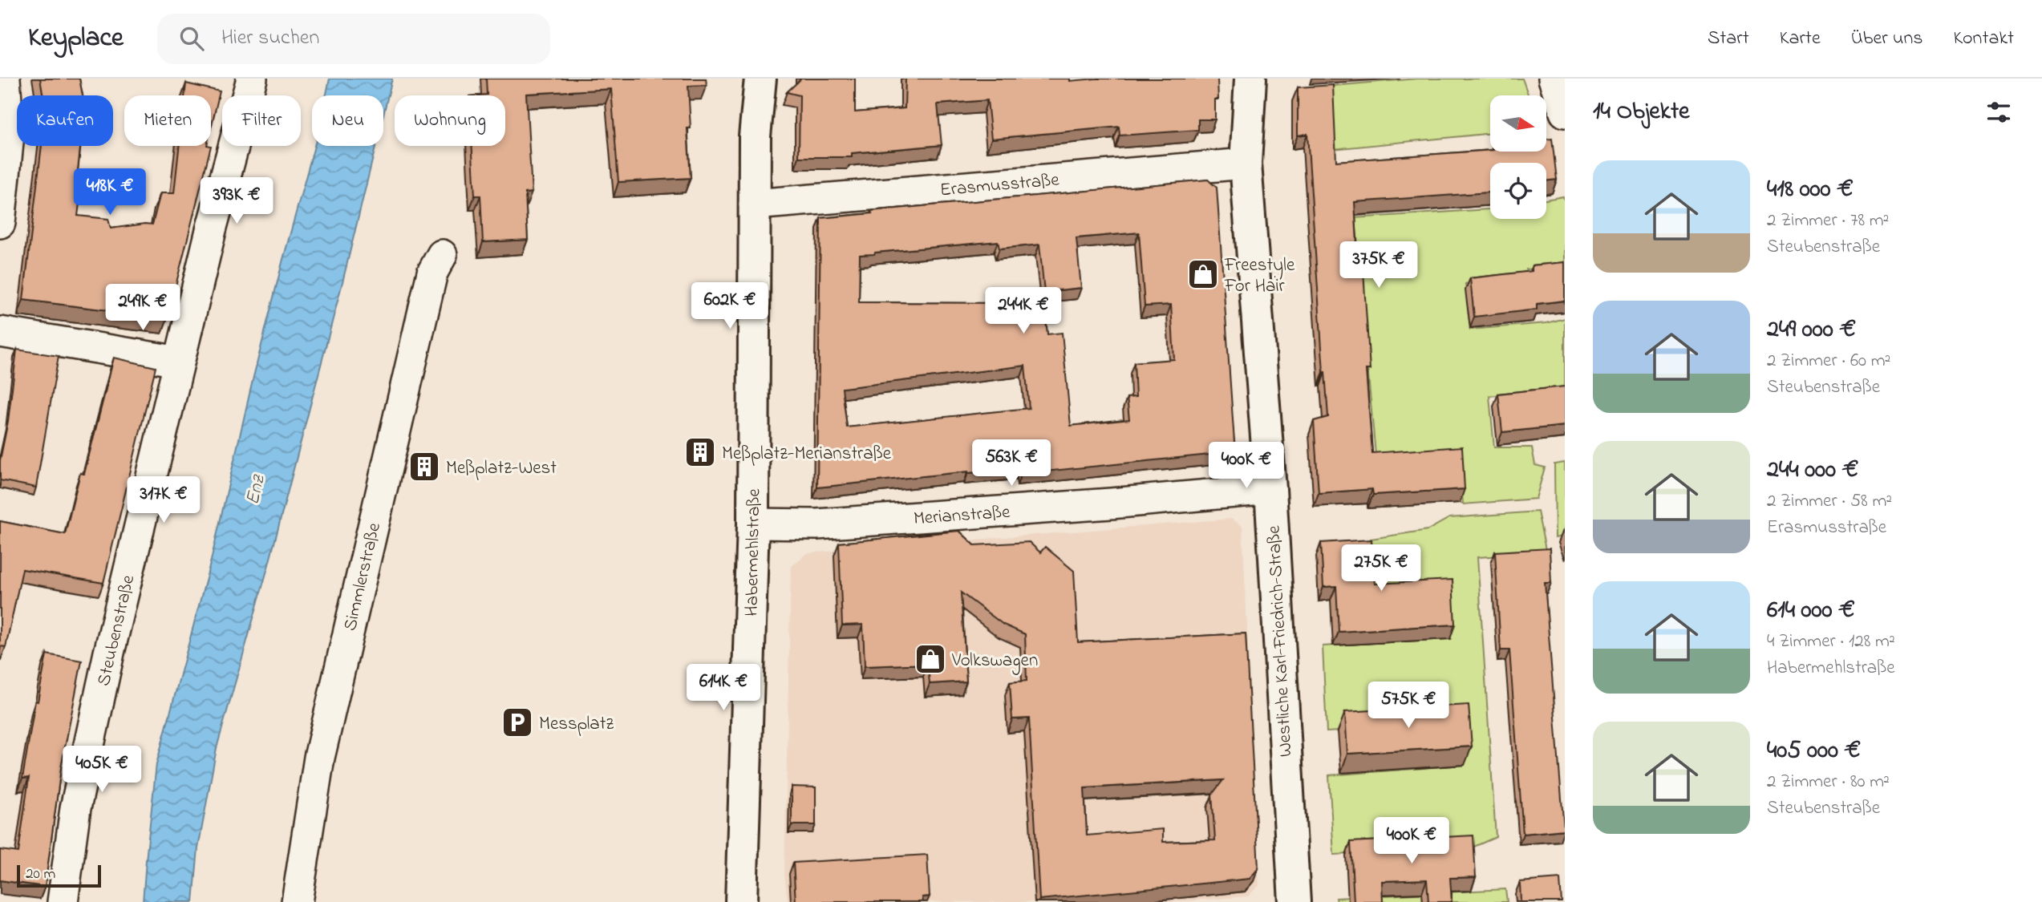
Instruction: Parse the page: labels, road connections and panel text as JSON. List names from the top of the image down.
{
  "streets": {
    "main road": ["Habermehlstraße", "Westliche Karl-Friedrich-Straße"],
    "street": [
      "Erasmusstraße",
      "Merianstraße",
      "Simmlerstraße",
      "Steubenstraße"
    ]
  },
  "crossings": [
    ["Erasmusstraße", "Habermehlstraße"],
    ["Erasmusstraße", "Westliche Karl-Friedrich-Straße"],
    ["Merianstraße", "Habermehlstraße"],
    ["Merianstraße", "Westliche Karl-Friedrich-Straße"]
  ],
  "water": ["Enz"],
  "places": {
    "shop": ["Freestyle For Hair", "Volkswagen"],
    "building": ["Meßplatz-Merianstraße", "Meßplatz-West"],
    "parking": ["Messplatz"]
  },
  "scale_bar": "20 m",
  "north": "right",
  "page": {
    "header": "Keyplace",
    "search": "Hier suchen",
    "nav": [
      "Start",
      "Karte",
      "Über uns",
      "Kontakt"
    ],
    "heading": "14 Objekte",
    "chip": [
      "Kaufen",
      "Mieten",
      "Filter",
      "Neu",
      "Wohnung"
    ],
    "list": [
      {
        "name": "418 000 €",
        "note": "2 Zimmer · 78 m² · Steubenstraße"
      },
      {
        "name": "249 000 €",
        "note": "2 Zimmer · 60 m² · Steubenstraße"
      },
      {
        "name": "244 000 €",
        "note": "2 Zimmer · 58 m² · Erasmusstraße"
      },
      {
        "name": "614 000 €",
        "note": "4 Zimmer · 128 m² · Habermehlstraße"
      },
      {
        "name": "405 000 €",
        "note": "2 Zimmer · 80 m² · Steubenstraße"
      }
    ],
    "price": [
      "418K €",
      "393K €",
      "375K €",
      "602K €",
      "249K €",
      "244K €",
      "563K €",
      "400K €",
      "317K €",
      "275K €",
      "614K €",
      "575K €",
      "405K €",
      "400K €"
    ],
    "scale": "20 m"
  }
}
